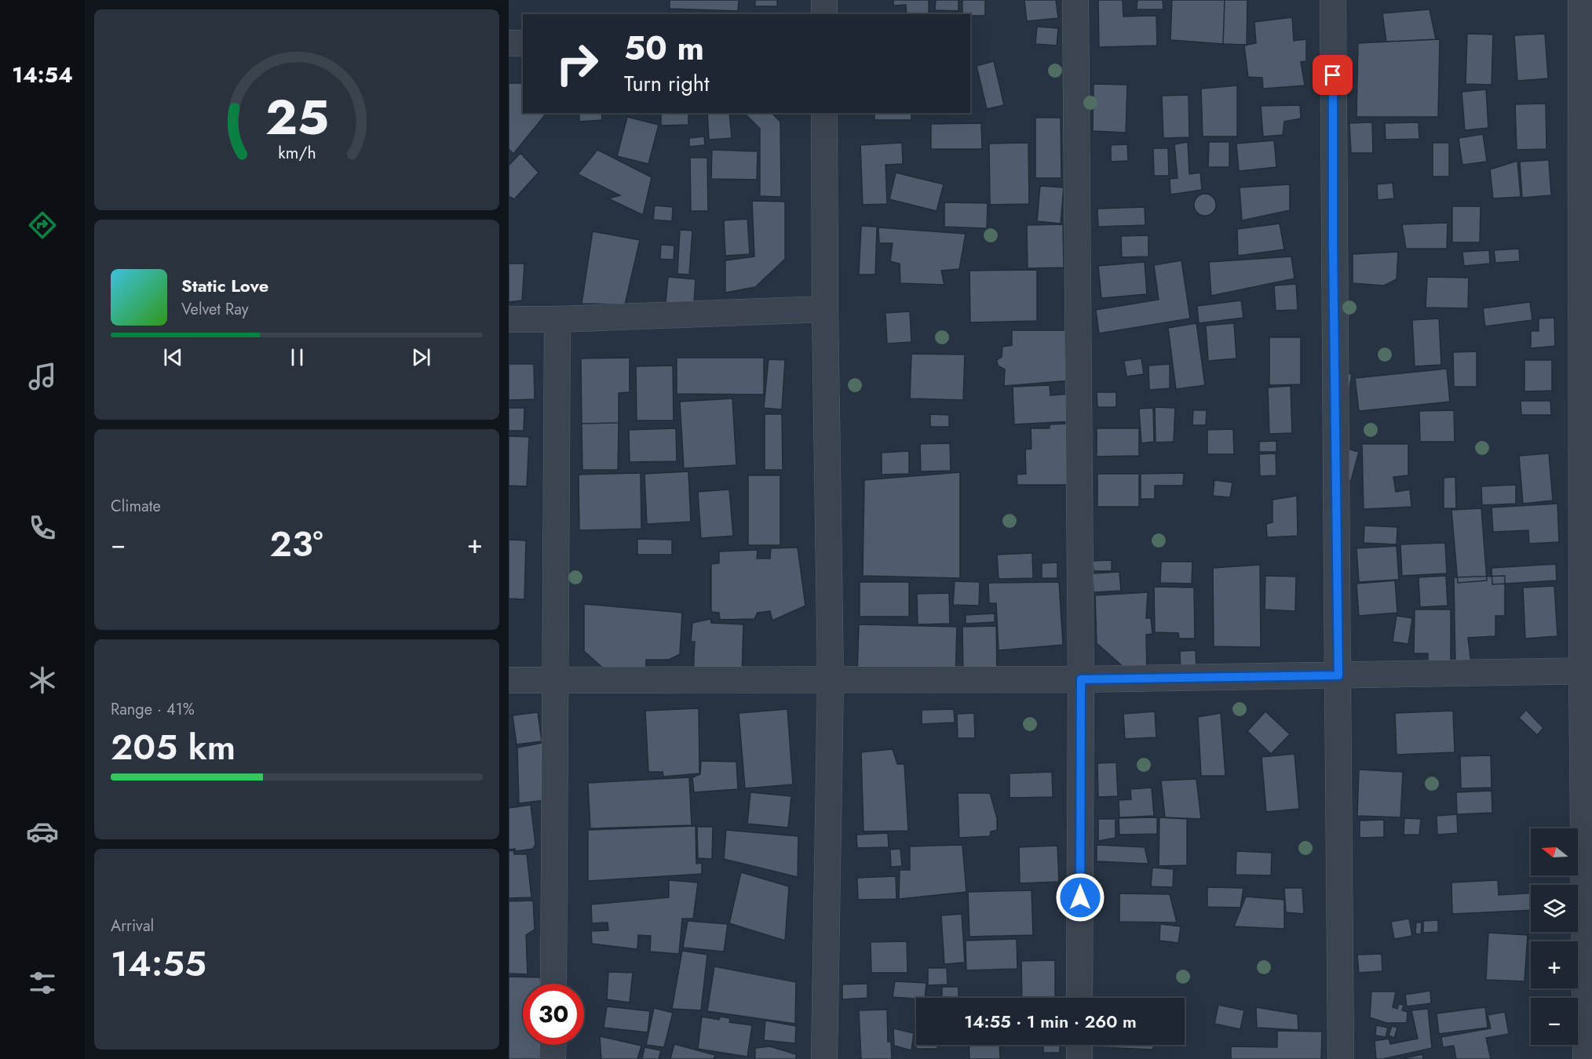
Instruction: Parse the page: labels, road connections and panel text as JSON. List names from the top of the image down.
{
  "north": "left",
  "page": {
    "tabs": "14:54",
    "turn": ["50 m", "Turn right"],
    "song": ["Static Love", "Velvet Ray"],
    "tile": [
      "Climate",
      ["Range · 41%", "205 km"],
      ["Arrival", "14:55"]
    ],
    "heat": ["−", "23°", "+"],
    "map_buttons": ["+", "−"],
    "limit": "30",
    "trip": "14:55 · 1 min · 260 m",
    "gauge": ["25", "km/h"]
  }
}
